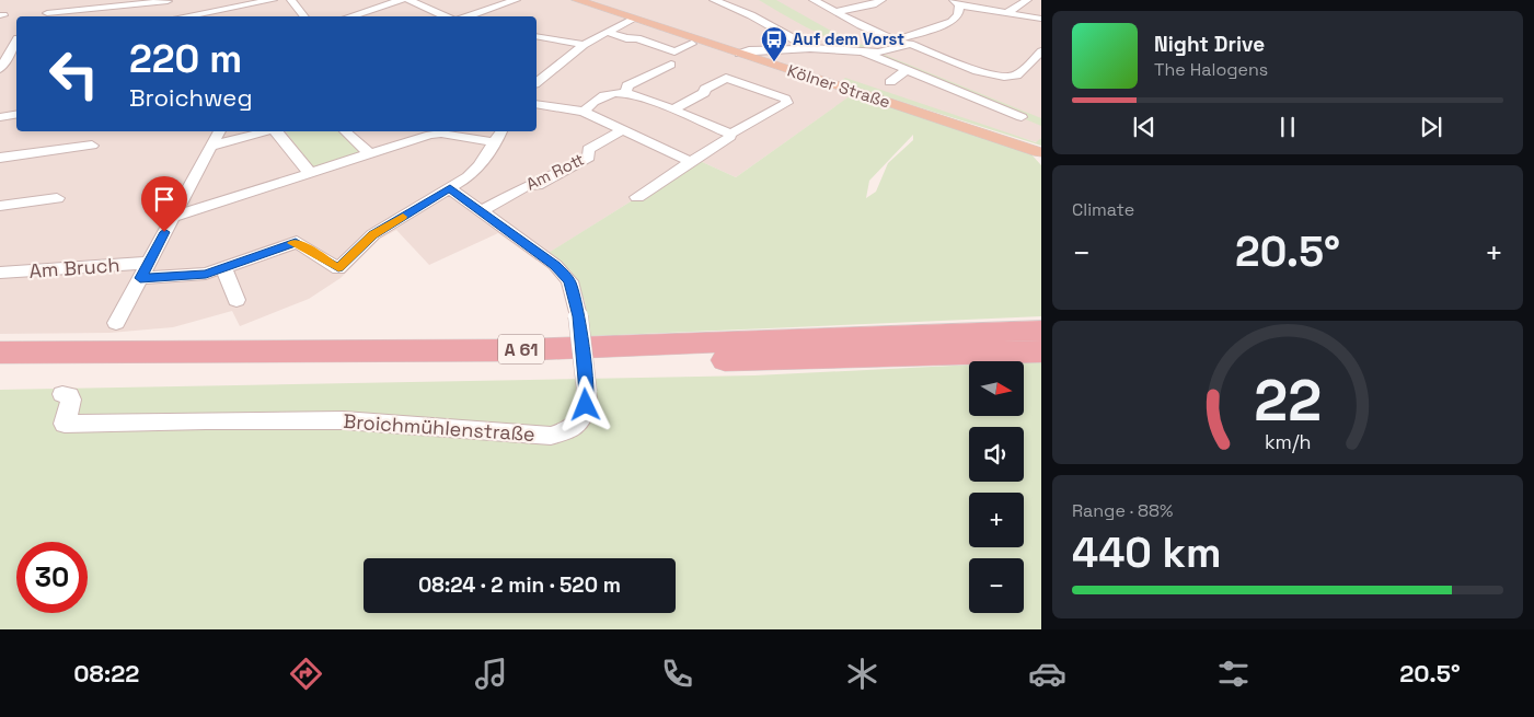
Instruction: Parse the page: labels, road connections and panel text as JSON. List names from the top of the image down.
{
  "streets": {
    "highway": ["A 61"],
    "main road": ["Kölner Straße"],
    "street": ["Am Rott", "Am Bruch", "Broichmühlenstraße"]
  },
  "crossings": [
    ["Am Rott", "Broichmühlenstraße"]
  ],
  "places": {
    "bus stop": ["Auf dem Vorst"]
  },
  "north": "right",
  "page": {
    "turn": ["220 m", "Broichweg"],
    "song": ["Night Drive", "The Halogens"],
    "tile": [
      "Climate",
      ["Range · 88%", "440 km"]
    ],
    "heat": ["−", "20.5°", "+"],
    "map_buttons": ["+", "−"],
    "limit": "30",
    "trip": "08:24 · 2 min · 520 m",
    "tabs": ["08:22", "20.5°"],
    "gauge": ["22", "km/h"]
  }
}
